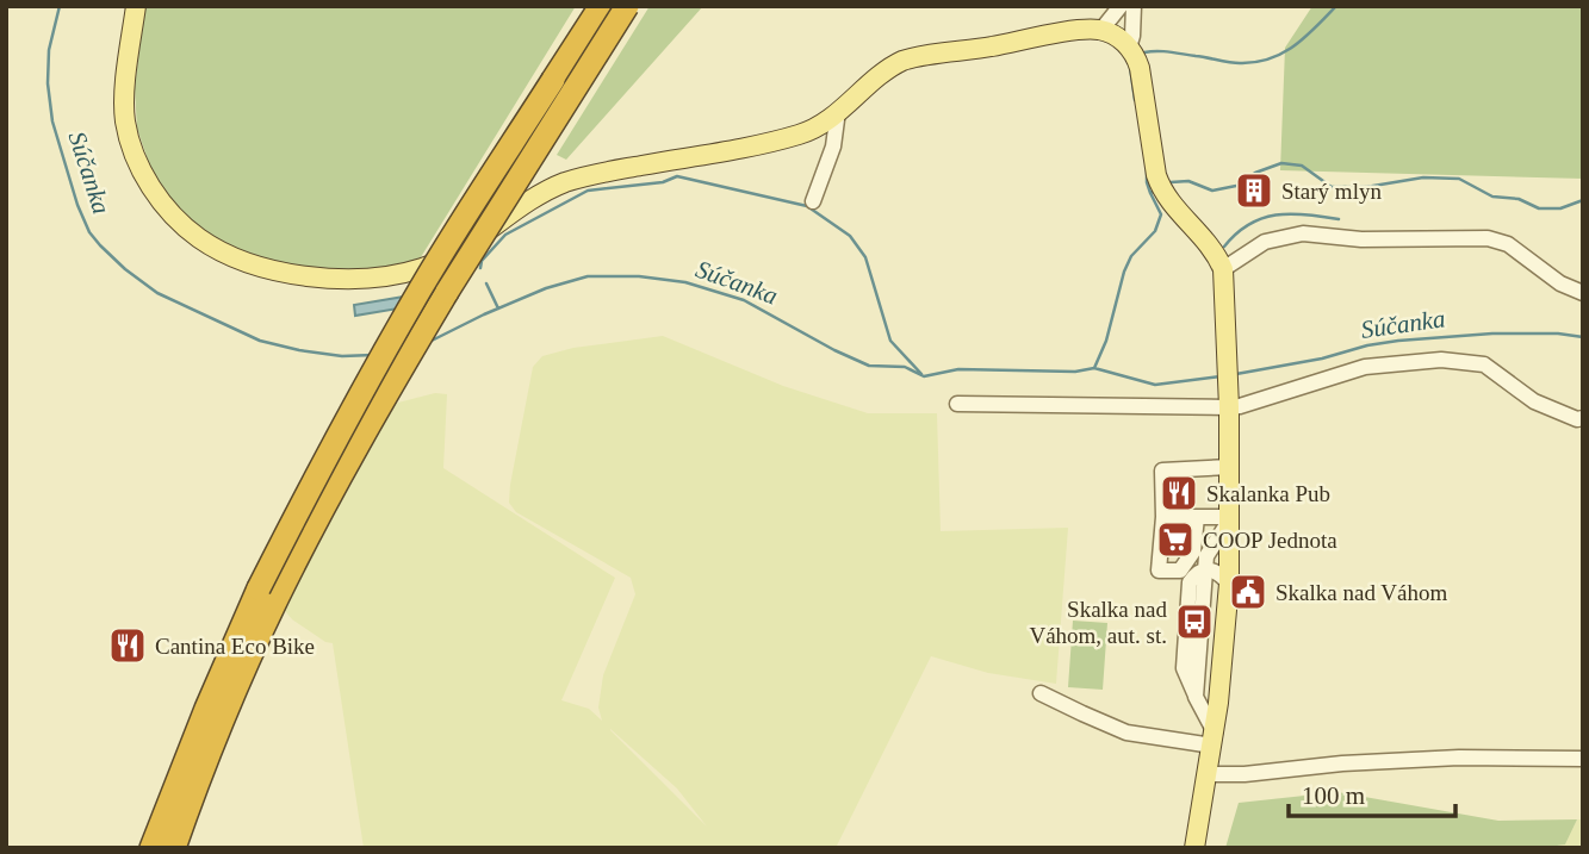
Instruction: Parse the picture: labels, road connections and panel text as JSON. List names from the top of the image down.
{
  "water": ["Súčanka"],
  "places": {
    "building": ["Starý mlyn"],
    "restaurant": ["Skalanka Pub", "Cantina Eco Bike"],
    "supermarket": ["COOP Jednota"],
    "public building": ["Skalka nad Váhom"],
    "bus stop": ["Skalka nad Váhom, aut. st."]
  },
  "scale_bar": "100 m"
}
